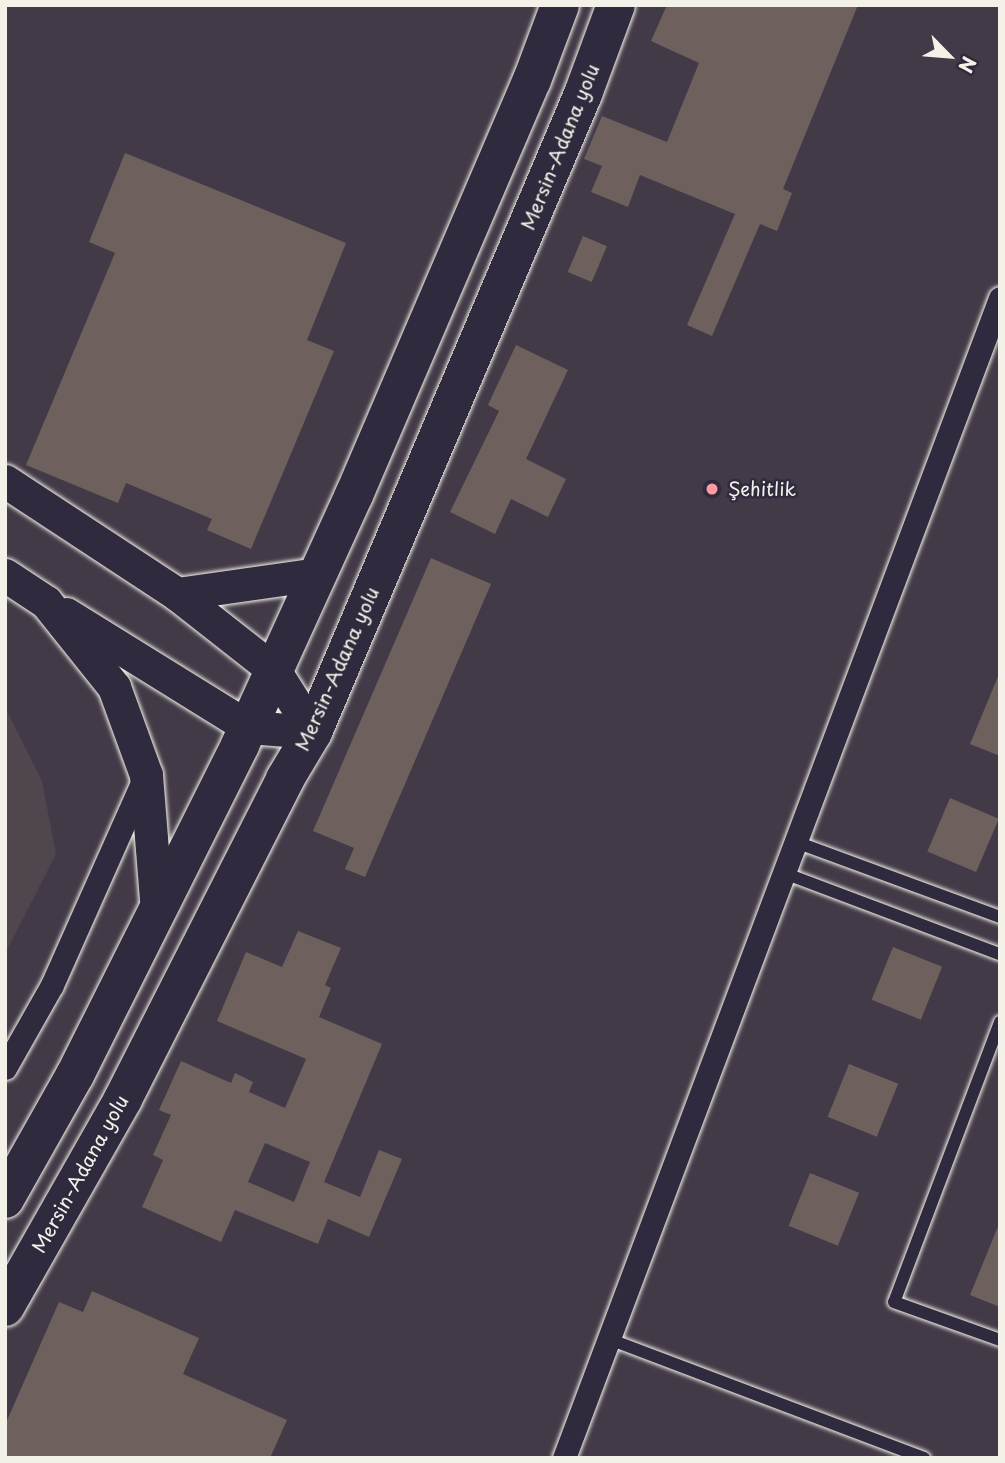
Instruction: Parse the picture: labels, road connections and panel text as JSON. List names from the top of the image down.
{
  "streets": {
    "highway": ["Mersin-Adana yolu"]
  },
  "places": ["Şehitlik"],
  "north": "bottom right"
}
